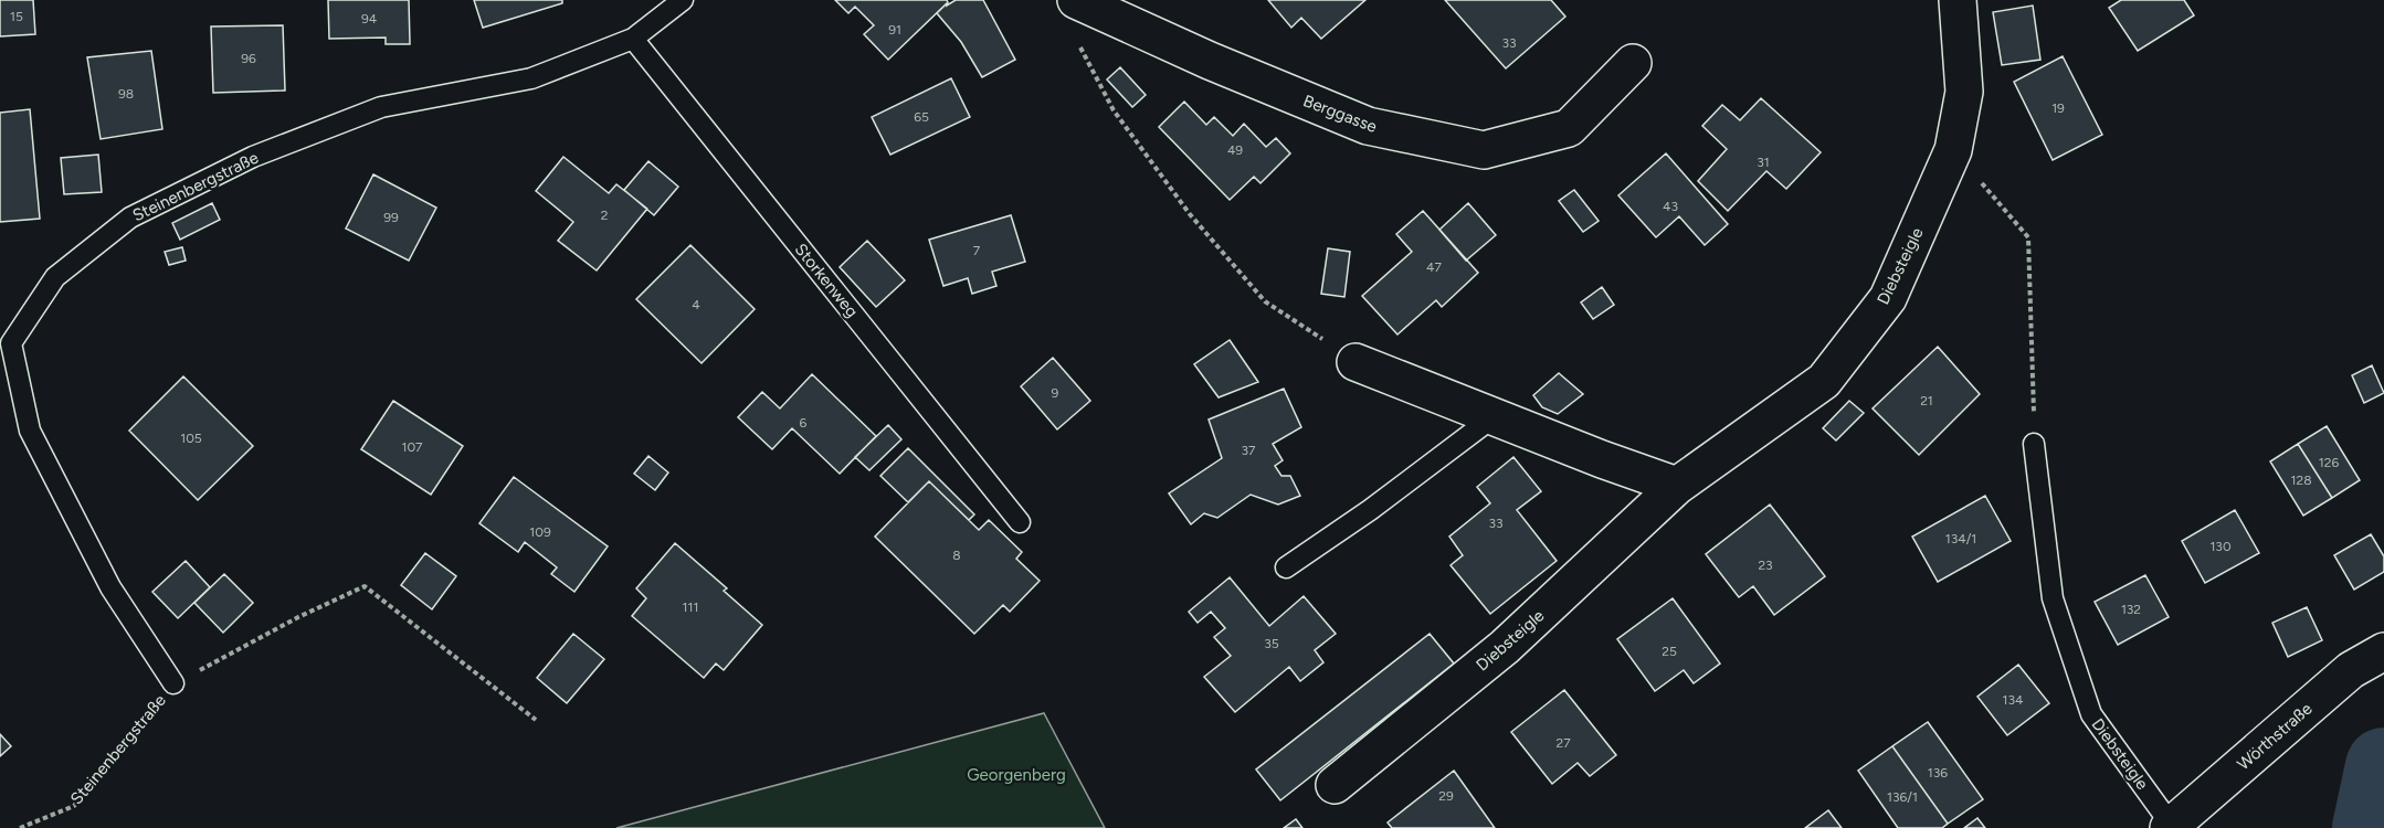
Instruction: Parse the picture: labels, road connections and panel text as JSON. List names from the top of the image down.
{
  "streets": {
    "street": ["Berggasse", "Diebsteigle", "Wörthstraße"],
    "lane": ["Steinenbergstraße", "Storkenweg"]
  },
  "crossings": [
    ["Steinenbergstraße", "Storkenweg"],
    ["Diebsteigle", "Wörthstraße"]
  ],
  "parks": ["Georgenberg"],
  "house_numbers": [
    "15",
    "94",
    "91",
    "33",
    "96",
    "98",
    "19",
    "65",
    "49",
    "31",
    "43",
    "2",
    "99",
    "7",
    "47",
    "4",
    "9",
    "21",
    "6",
    "105",
    "107",
    "37",
    "126",
    "128",
    "33",
    "109",
    "134/1",
    "130",
    "8",
    "23",
    "111",
    "132",
    "35",
    "25",
    "134",
    "27",
    "136",
    "29",
    "136/1"
  ]
}
